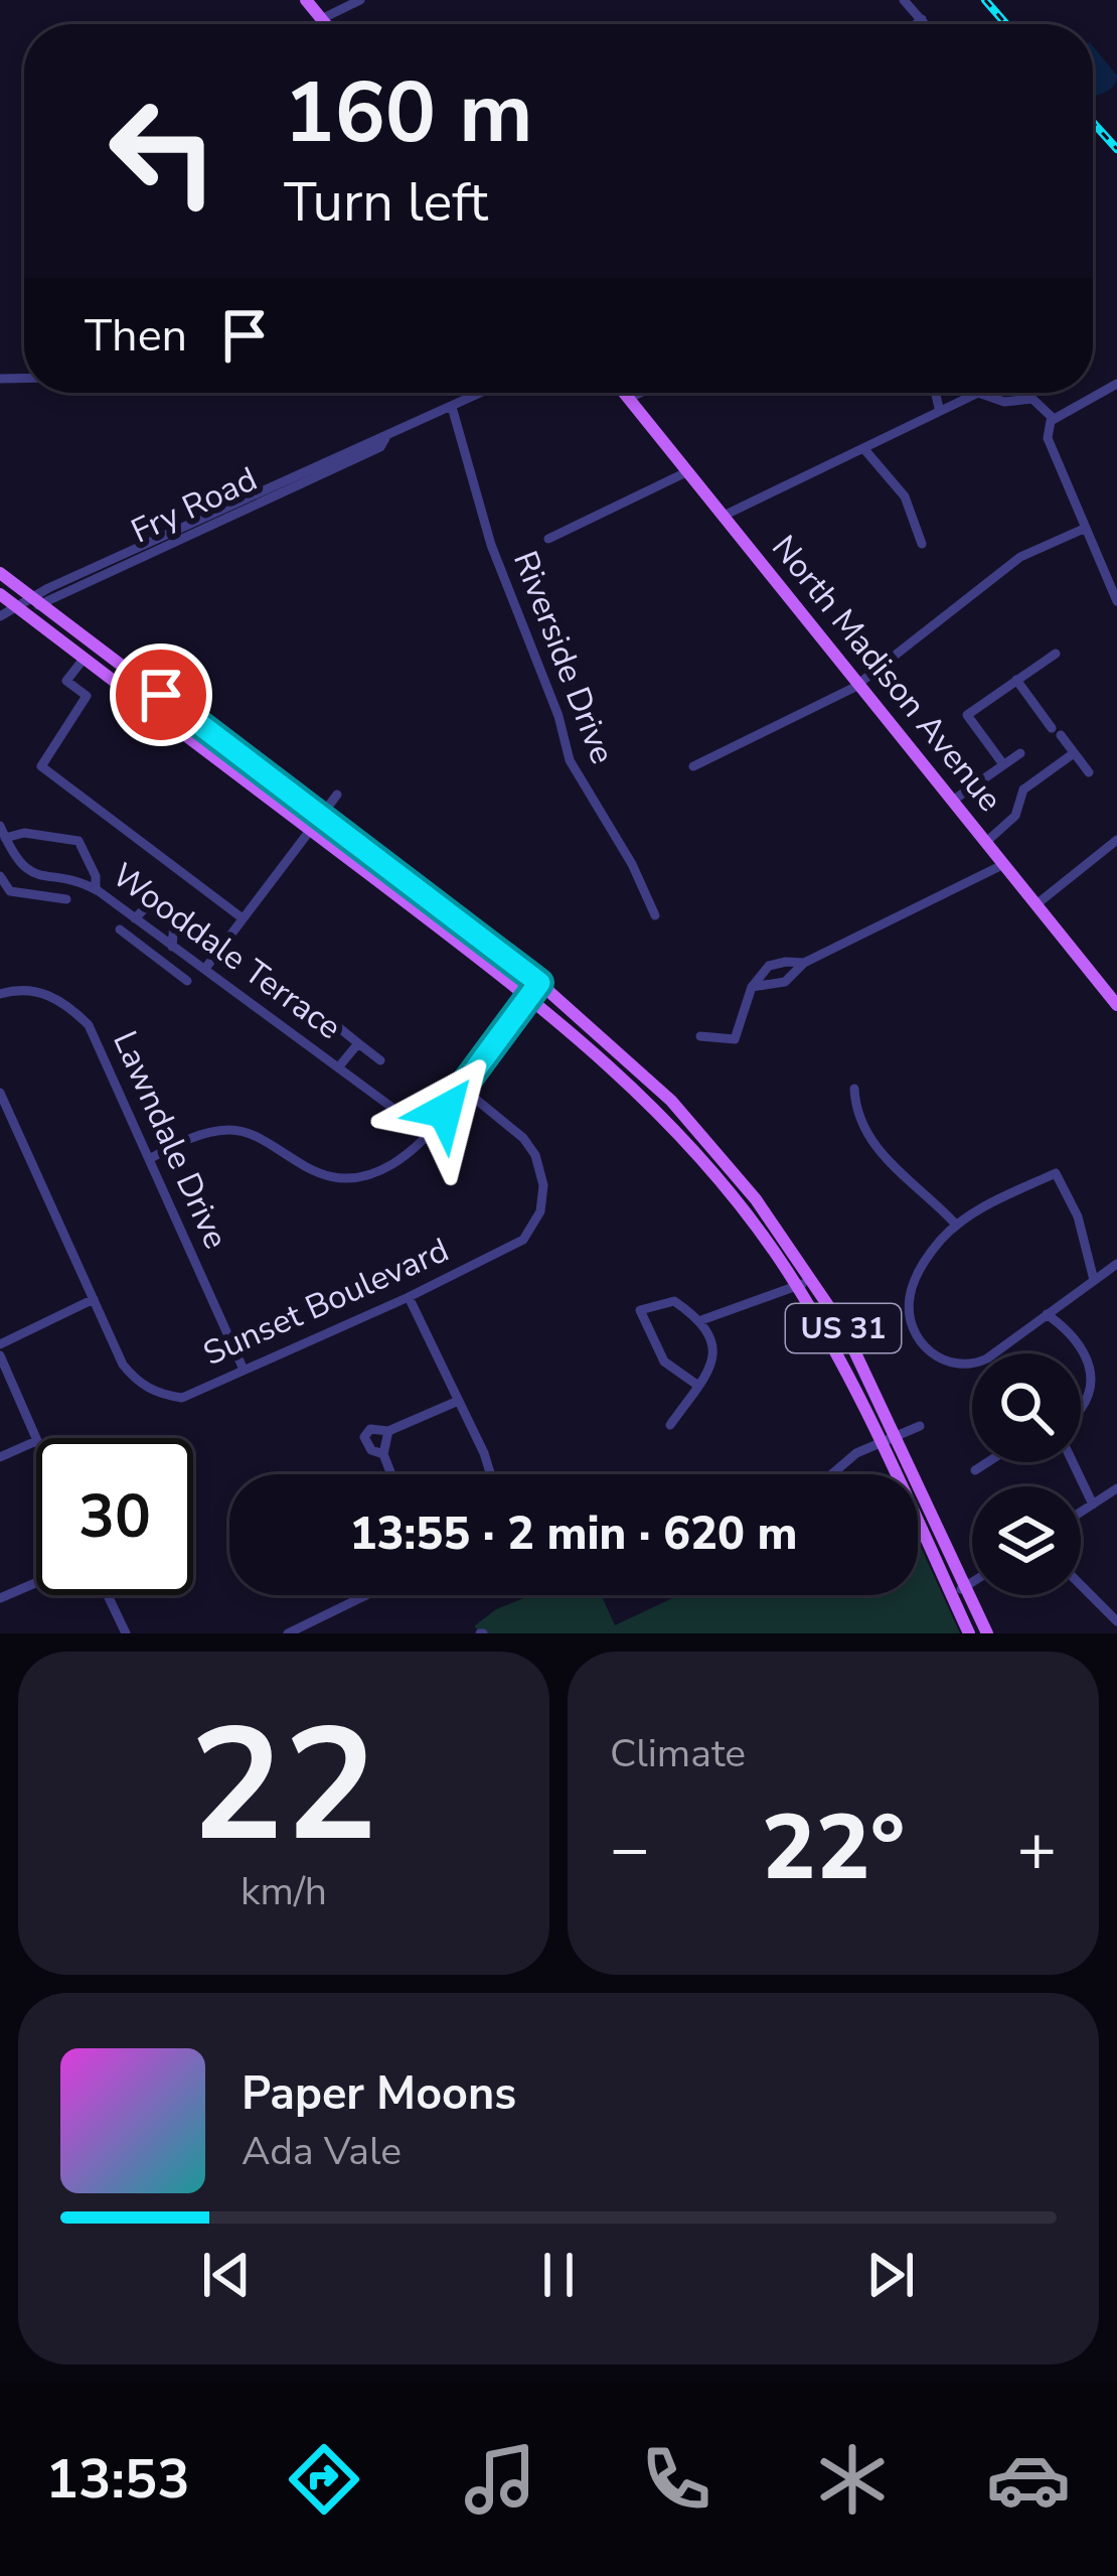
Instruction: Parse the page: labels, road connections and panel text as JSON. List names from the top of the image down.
{
  "streets": {
    "main road": ["North Madison Avenue", "US 31"],
    "street": [
      "Fry Road",
      "Riverside Drive",
      "Wooddale Terrace",
      "Lawndale Drive",
      "Sunset Boulevard"
    ]
  },
  "crossings": [
    ["Fry Road", "Riverside Drive"],
    ["Fry Road", "US 31"],
    ["Lawndale Drive", "Sunset Boulevard"]
  ],
  "page": {
    "turn": ["160 m", "Turn left"],
    "then": "Then",
    "limit": "30",
    "trip": "13:55 · 2 min · 620 m",
    "tile": [
      ["22", "km/h"],
      "Climate"
    ],
    "heat": ["−", "22°", "+"],
    "song": ["Paper Moons", "Ada Vale"],
    "tabs": "13:53"
  }
}
